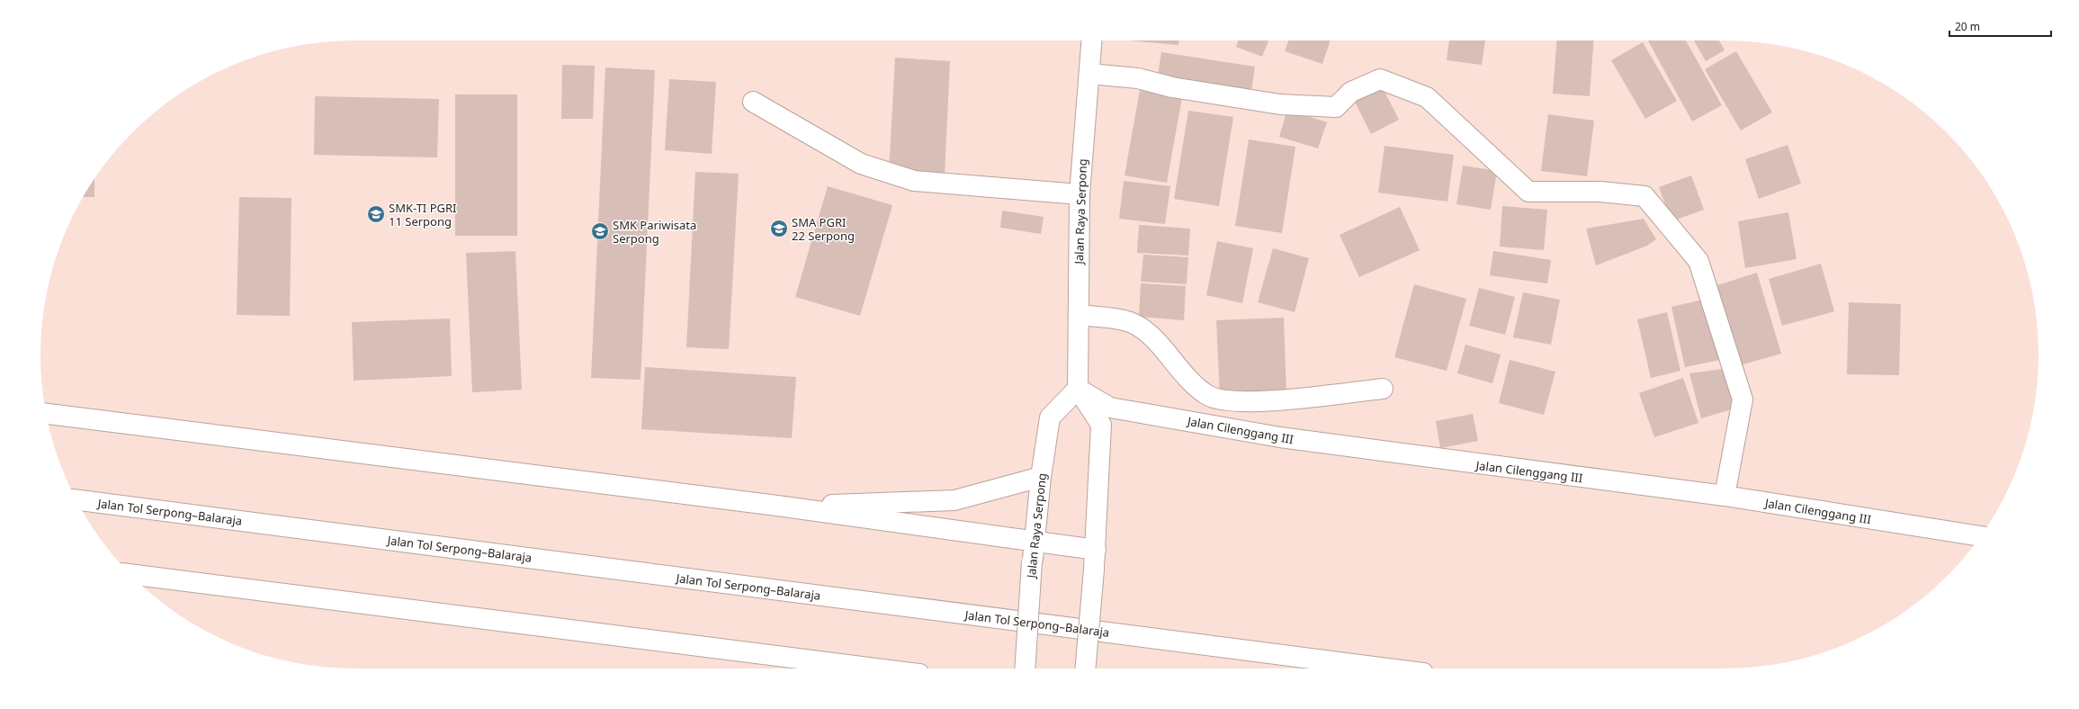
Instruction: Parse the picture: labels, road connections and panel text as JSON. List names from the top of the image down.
{
  "streets": {
    "main road": ["Jalan Raya Serpong", "Jalan Cilenggang III", "Jalan Tol Serpong–Balaraja"]
  },
  "crossings": [
    ["Jalan Raya Serpong", "Jalan Cilenggang III"]
  ],
  "places": {
    "school or university": ["SMK-TI PGRI 11 Serpong", "SMA PGRI 22 Serpong", "SMK Pariwisata Serpong"]
  },
  "scale_bar": "20 m"
}
